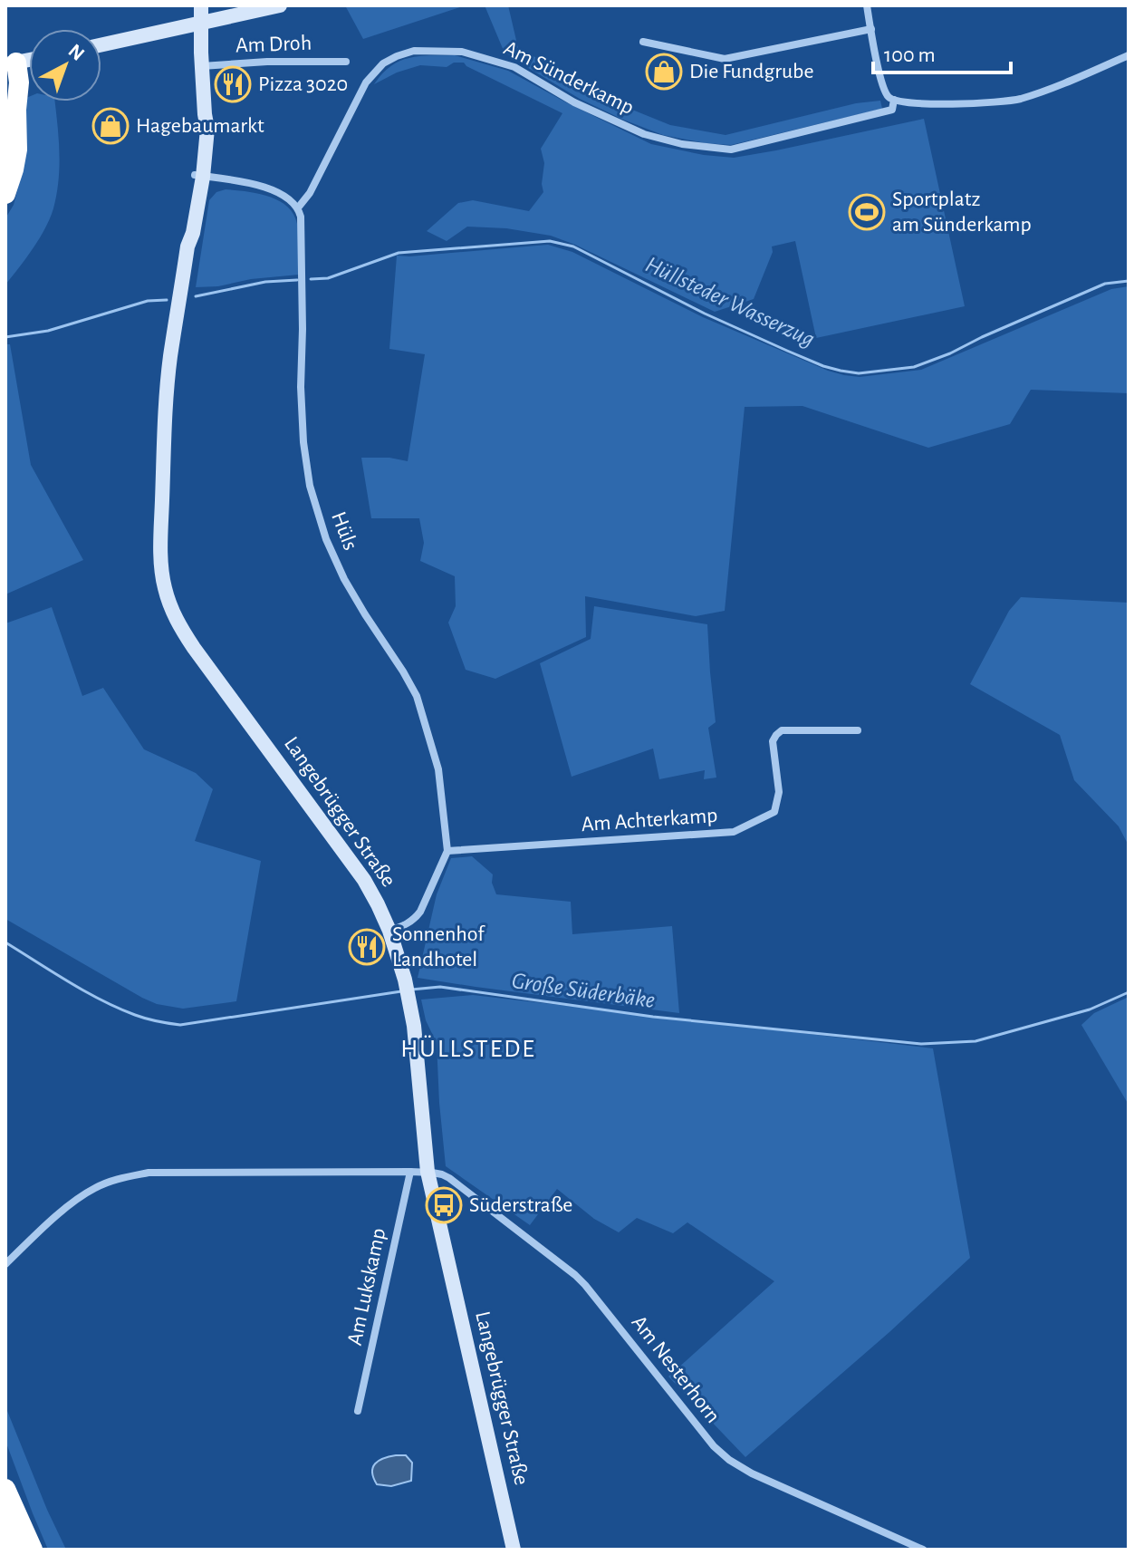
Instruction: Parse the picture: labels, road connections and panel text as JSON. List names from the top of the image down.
{
  "streets": {
    "street": [
      "Am Droh",
      "Am Sünderkamp",
      "Hüls",
      "Langebrügger Straße",
      "Am Achterkamp",
      "Am Lukskamp",
      "Am Nesterhorn"
    ]
  },
  "crossings": [
    ["Am Droh", "Langebrügger Straße"],
    ["Am Sünderkamp", "Hüls"],
    ["Hüls", "Am Achterkamp"],
    ["Langebrügger Straße", "Am Nesterhorn"]
  ],
  "districts": ["HÜLLSTEDE"],
  "water": ["Hüllsteder Wasserzug", "Große Süderbäke"],
  "places": {
    "shop": ["Die Fundgrube", "Hagebaumarkt"],
    "restaurant": ["Pizza 3020", "Sonnenhof Landhotel"],
    "sports": ["Sportplatz am Sünderkamp"],
    "bus stop": ["Süderstraße"]
  },
  "scale_bar": "100 m",
  "north": "top right"
}
